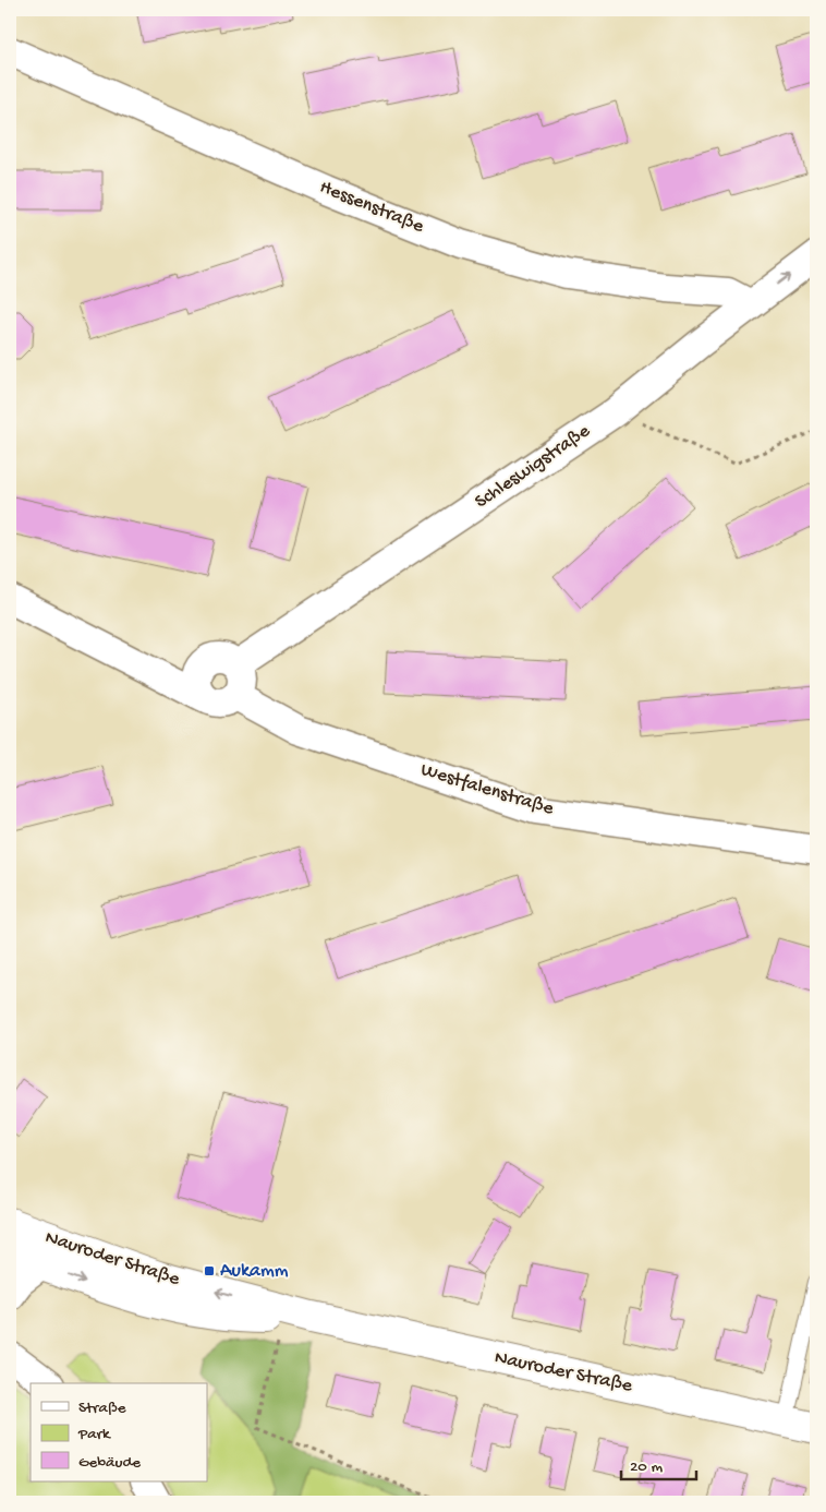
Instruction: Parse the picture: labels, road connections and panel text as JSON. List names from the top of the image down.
{
  "streets": {
    "main road": ["Nauroder Straße"],
    "street": ["Hessenstraße", "Schleswigstraße", "Westfalenstraße"]
  },
  "crossings": [
    ["Hessenstraße", "Schleswigstraße"],
    ["Schleswigstraße", "Westfalenstraße"]
  ],
  "places": {
    "transit": ["Aukamm"]
  },
  "legend": ["Straße", "Park", "Gebäude"],
  "scale_bar": "20 m"
}
